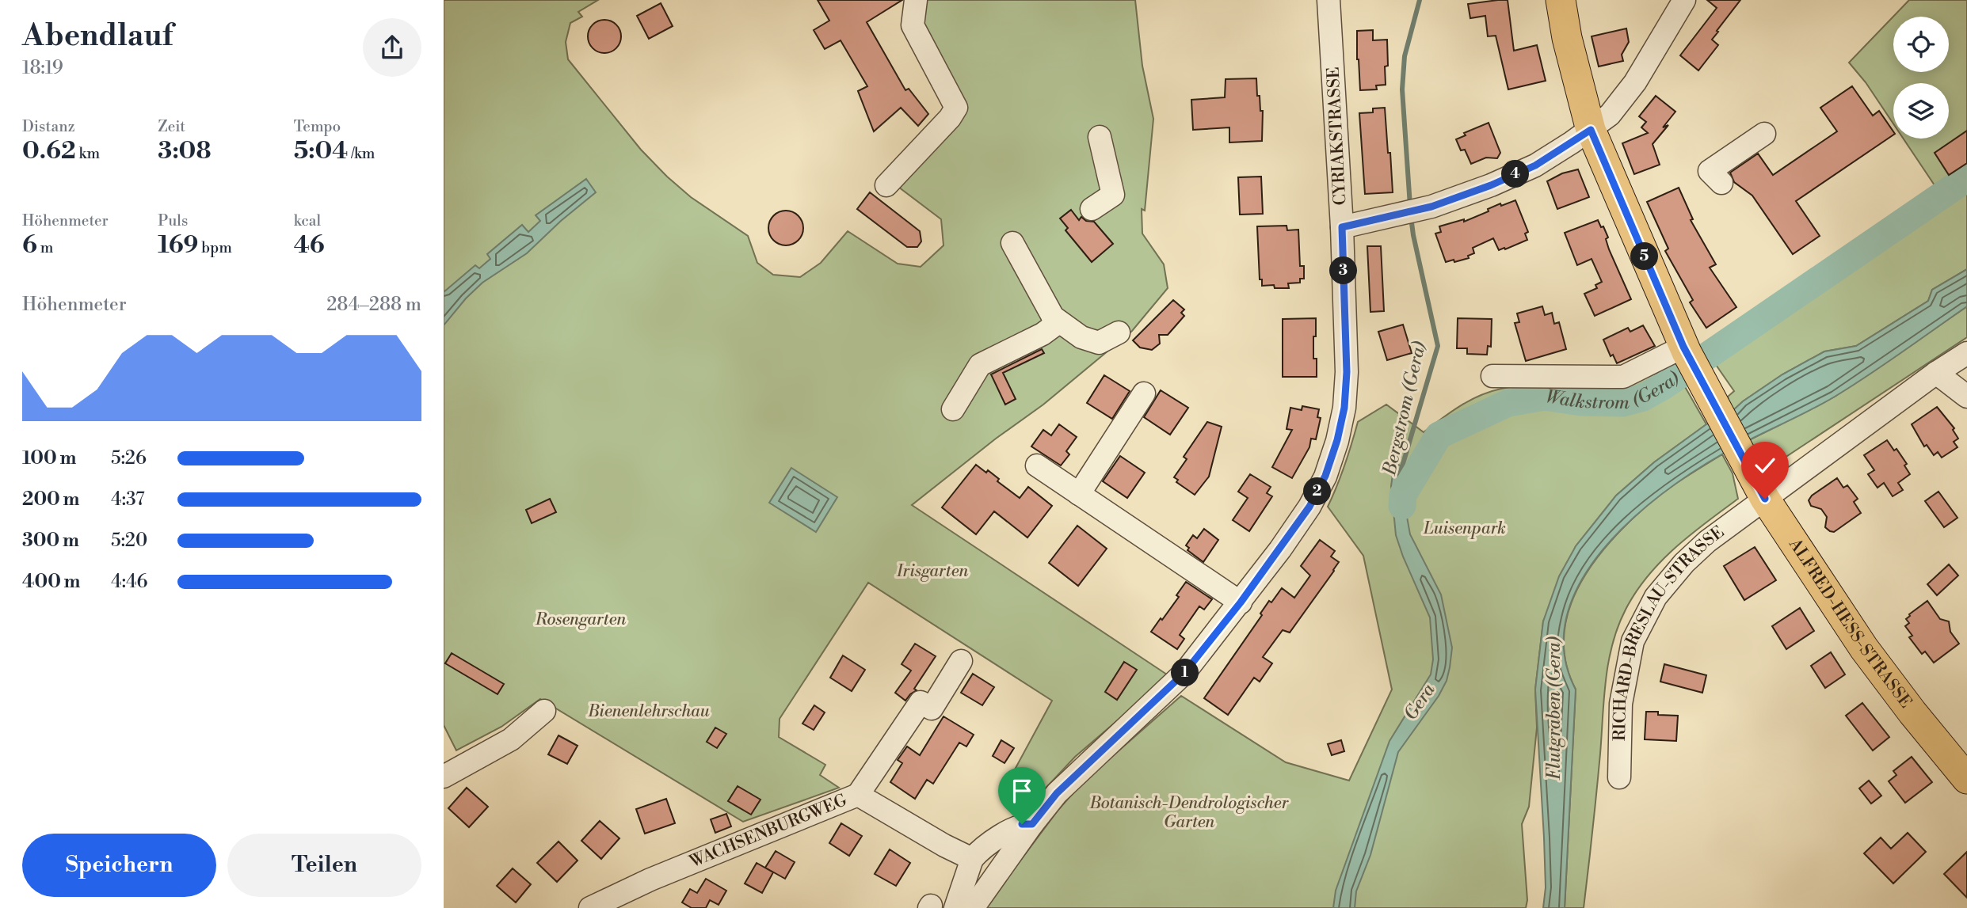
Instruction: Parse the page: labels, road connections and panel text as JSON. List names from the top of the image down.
{
  "streets": {
    "main road": ["ALFRED-HESS-STRASSE"],
    "street": ["CYRIAKSTRASSE", "RICHARD-BRESLAU-STRASSE", "WACHSENBURGWEG"]
  },
  "crossings": [
    ["ALFRED-HESS-STRASSE", "RICHARD-BRESLAU-STRASSE"]
  ],
  "water": [
    "Walkstrom (Gera)",
    "Bergstrom (Gera)",
    "Gera",
    "Flutgraben (Gera)"
  ],
  "parks": [
    "Luisenpark",
    "Irisgarten",
    "Rosengarten",
    "Bienenlehrschau",
    "Botanisch-Dendrologischer Garten"
  ],
  "page": {
    "heading": ["Abendlauf", "18:19"],
    "stats": [
      ["Distanz", "0.62 km"],
      ["Zeit", "3:08"],
      ["Tempo", "5:04 /km"],
      ["Höhenmeter", "6 m"],
      ["Puls", "169 bpm"],
      ["kcal", "46"]
    ],
    "pins": [
      "4",
      "5",
      "3",
      "2",
      "1"
    ],
    "chart": ["Höhenmeter", "284–288 m"],
    "list": [
      {
        "name": "100 m",
        "note": "5:26"
      },
      {
        "name": "200 m",
        "note": "4:37"
      },
      {
        "name": "300 m",
        "note": "5:20"
      },
      {
        "name": "400 m",
        "note": "4:46"
      }
    ],
    "buttons": ["Speichern", "Teilen"]
  }
}
